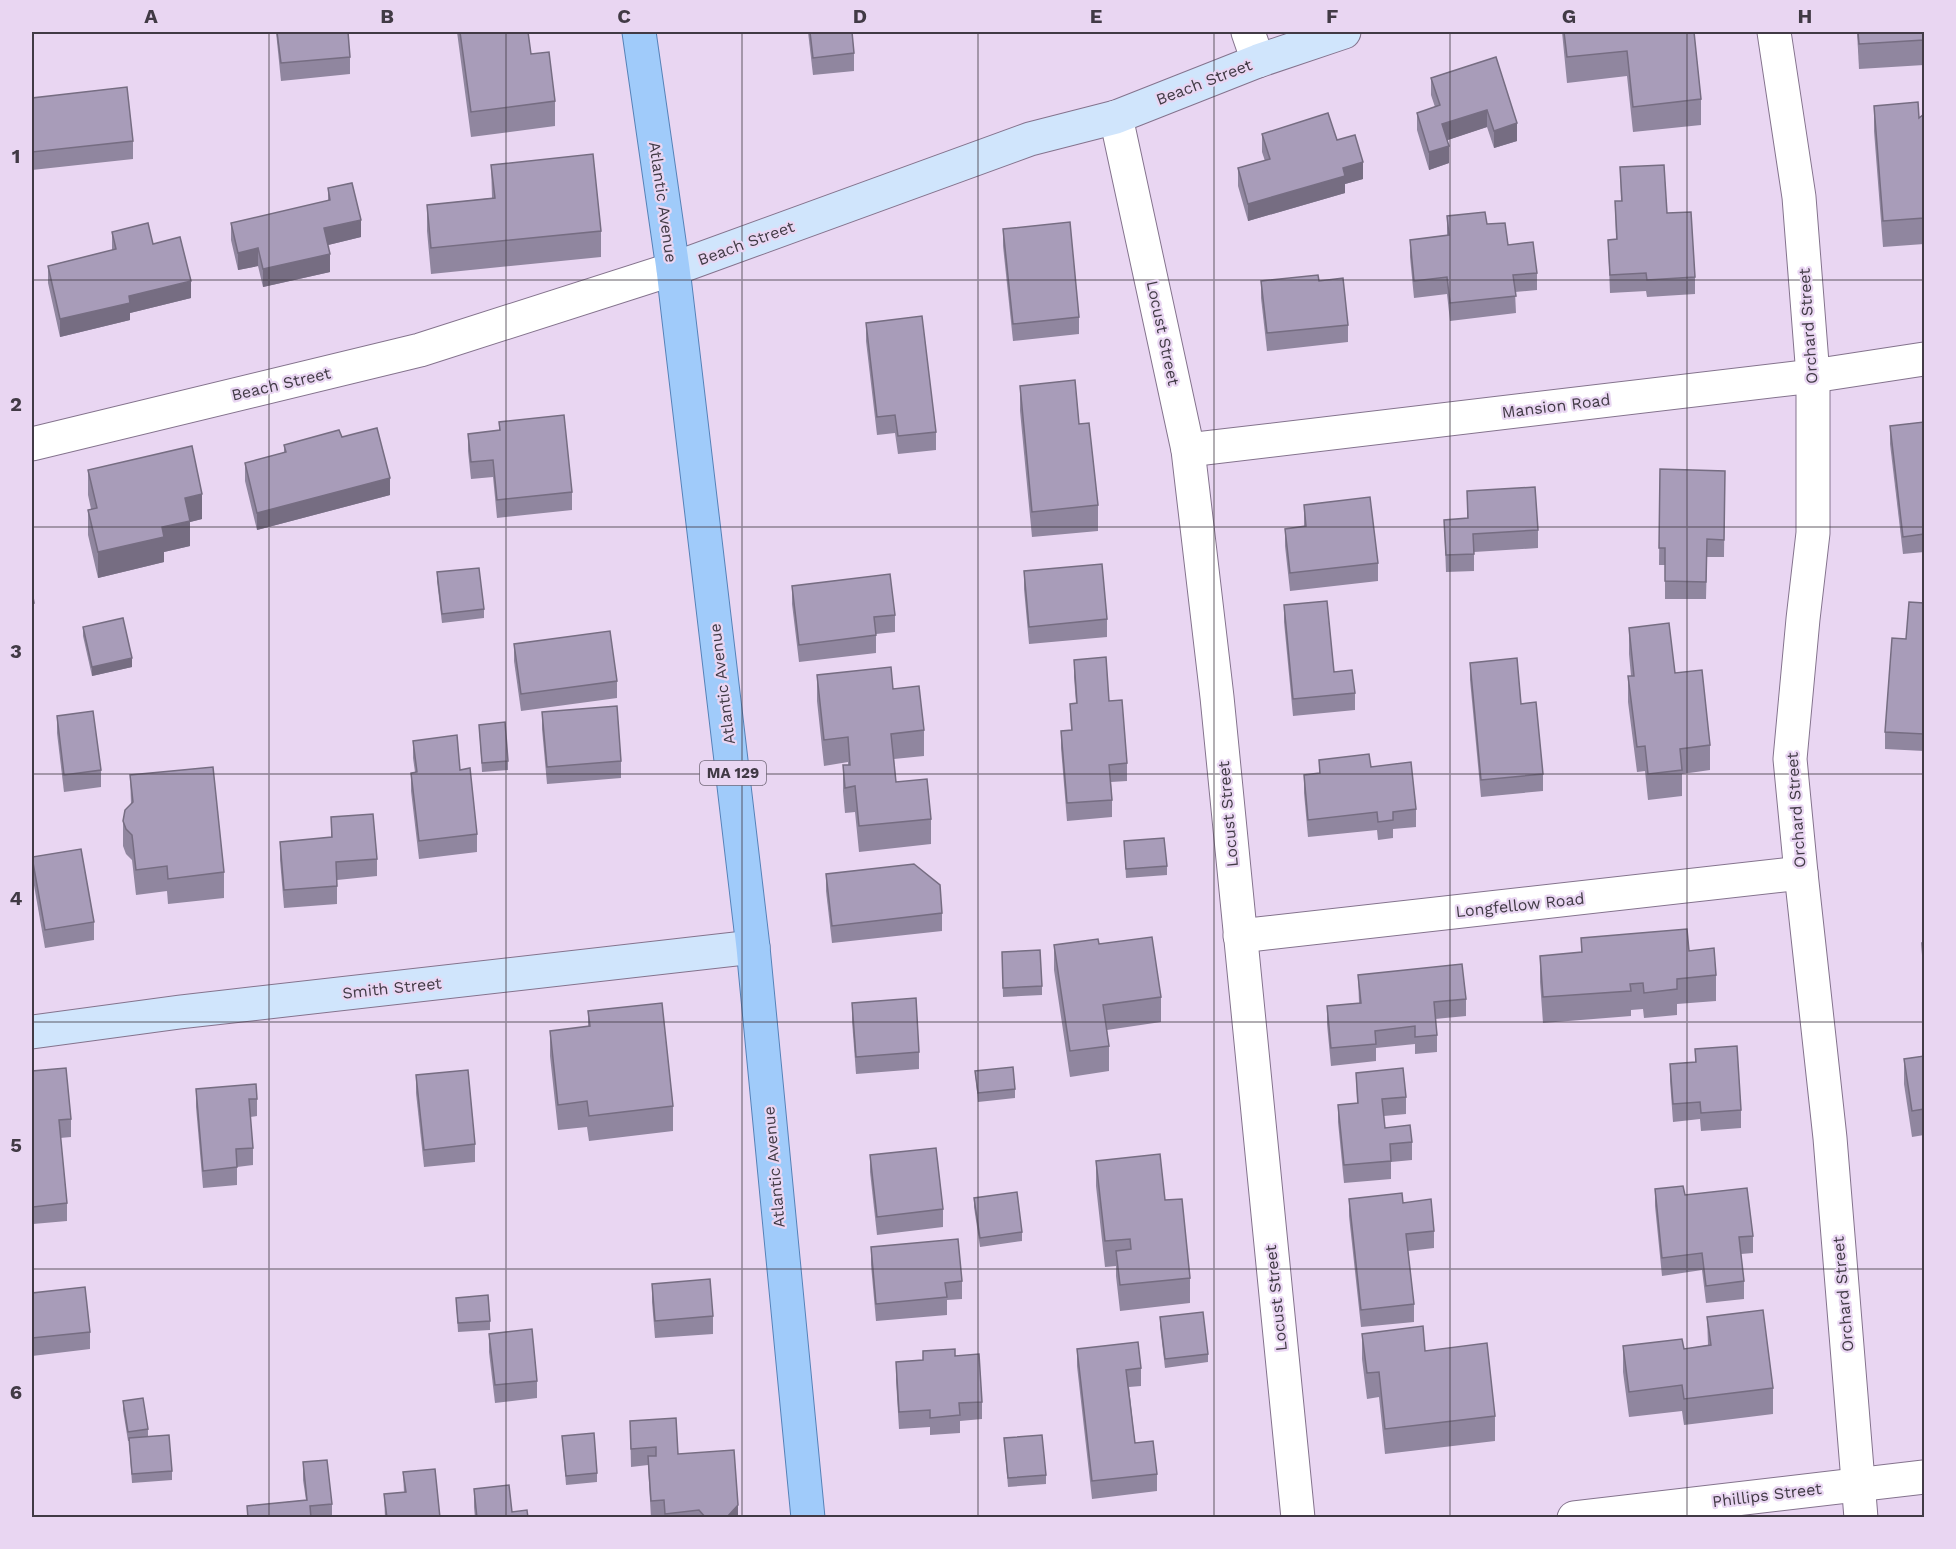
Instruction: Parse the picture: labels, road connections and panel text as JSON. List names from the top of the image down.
{
  "streets": {
    "main road": ["Atlantic Avenue", "MA 129"],
    "street": [
      "Beach Street",
      "Orchard Street",
      "Locust Street",
      "Mansion Road",
      "Longfellow Road",
      "Smith Street",
      "Phillips Street"
    ]
  },
  "crossings": [
    ["Beach Street", "Atlantic Avenue"],
    ["Beach Street", "Locust Street"],
    ["Atlantic Avenue", "Smith Street"],
    ["Orchard Street", "Mansion Road"],
    ["Orchard Street", "Longfellow Road"],
    ["Orchard Street", "Phillips Street"],
    ["Locust Street", "Mansion Road"],
    ["Locust Street", "Longfellow Road"]
  ],
  "grid": {
    "columns": [
      "A",
      "B",
      "C",
      "D",
      "E",
      "F",
      "G",
      "H"
    ],
    "rows": [
      "1",
      "2",
      "3",
      "4",
      "5",
      "6"
    ]
  }
}
